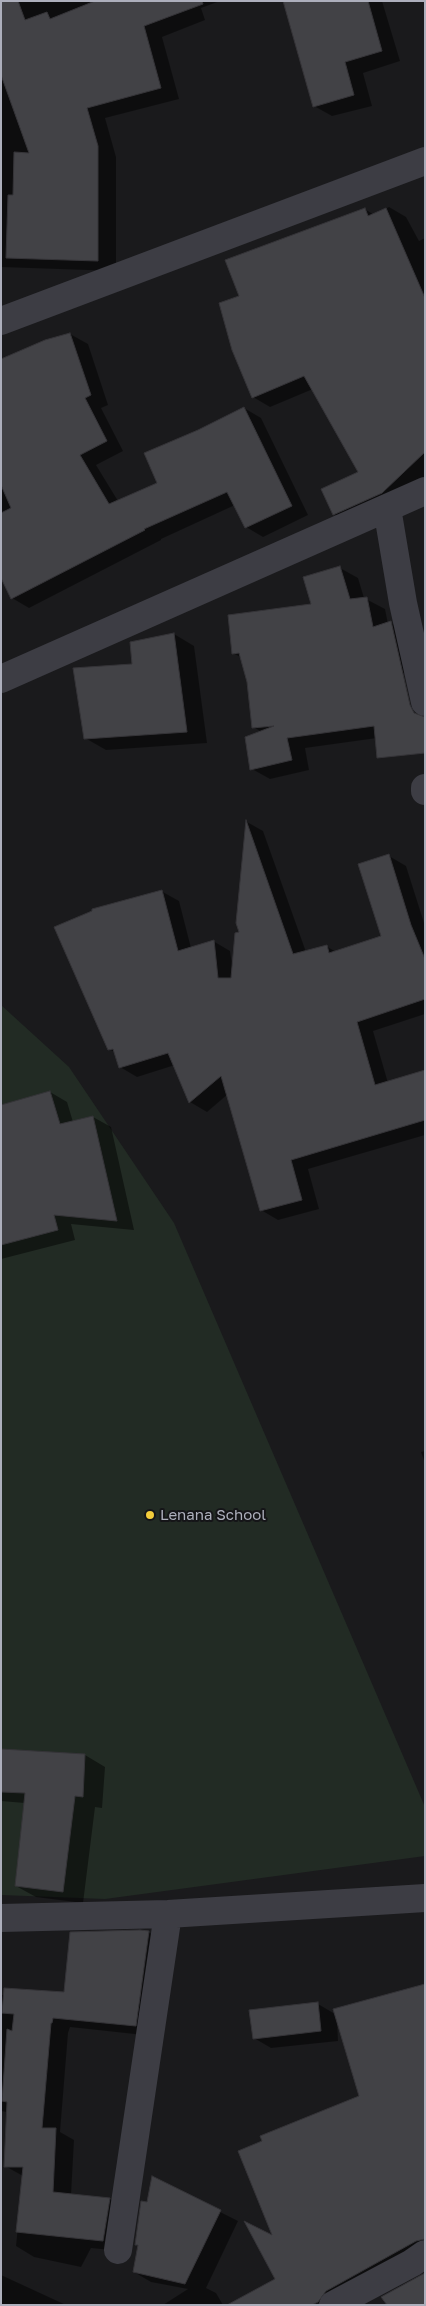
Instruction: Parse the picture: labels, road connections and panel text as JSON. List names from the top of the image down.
{
  "places": ["Lenana School"]
}
